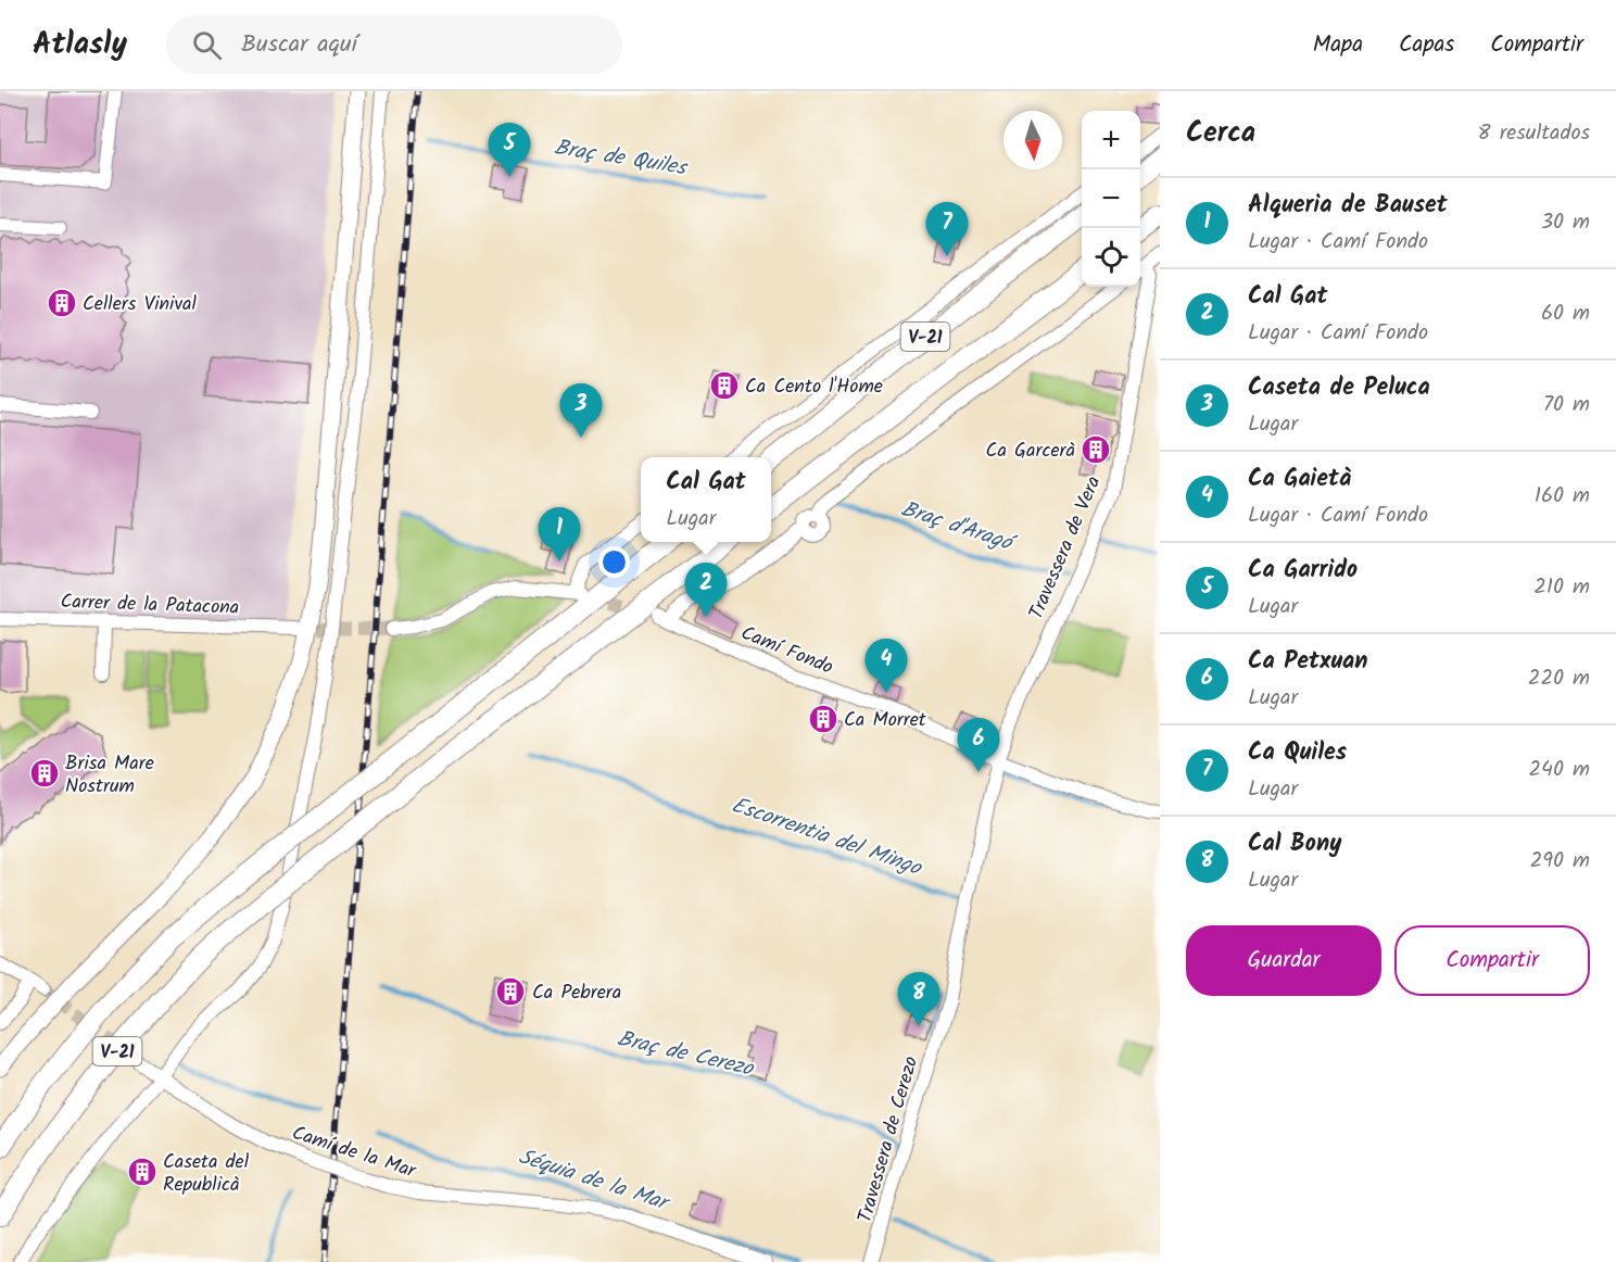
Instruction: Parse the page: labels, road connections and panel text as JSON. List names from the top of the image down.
{
  "streets": {
    "highway": ["V-21"],
    "street": [
      "Travessera de Vera",
      "Carrer de la Patacona",
      "Camí Fondo",
      "Travessera de Cerezo",
      "Camí de la Mar"
    ]
  },
  "crossings": [
    ["Travessera de Vera", "Camí Fondo"],
    ["Travessera de Vera", "Travessera de Cerezo"],
    ["Camí Fondo", "Travessera de Cerezo"]
  ],
  "water": [
    "Braç de Quiles",
    "Braç d'Aragó",
    "Escorrentia del Mingo",
    "Braç de Cerezo",
    "Séquia de la Mar"
  ],
  "places": {
    "building": [
      "Cellers Vinival",
      "Ca Cento l'Home",
      "Ca Garcerà",
      "Ca Morret",
      "Brisa Mare Nostrum",
      "Ca Pebrera",
      "Caseta del Republicà"
    ]
  },
  "north": "bottom",
  "page": {
    "header": "Atlasly",
    "search": "Buscar aquí",
    "nav": ["Mapa", "Capas", "Compartir"],
    "heading": ["Cerca", "8 resultados"],
    "map_buttons": ["+", "−"],
    "pins": [
      "5",
      "7",
      "3",
      "1",
      "2",
      "4",
      "6",
      "8"
    ],
    "list": [
      {
        "mark": "1",
        "name": "Alqueria de Bauset",
        "note": "Lugar · Camí Fondo",
        "value": "30 m"
      },
      {
        "mark": "2",
        "name": "Cal Gat",
        "note": "Lugar · Camí Fondo",
        "value": "60 m"
      },
      {
        "mark": "3",
        "name": "Caseta de Peluca",
        "note": "Lugar",
        "value": "70 m"
      },
      {
        "mark": "4",
        "name": "Ca Gaietà",
        "note": "Lugar · Camí Fondo",
        "value": "160 m"
      },
      {
        "mark": "5",
        "name": "Ca Garrido",
        "note": "Lugar",
        "value": "210 m"
      },
      {
        "mark": "6",
        "name": "Ca Petxuan",
        "note": "Lugar",
        "value": "220 m"
      },
      {
        "mark": "7",
        "name": "Ca Quiles",
        "note": "Lugar",
        "value": "240 m"
      },
      {
        "mark": "8",
        "name": "Cal Bony",
        "note": "Lugar",
        "value": "290 m"
      }
    ],
    "popup": ["Cal Gat", "Lugar"],
    "buttons": ["Guardar", "Compartir"]
  }
}
